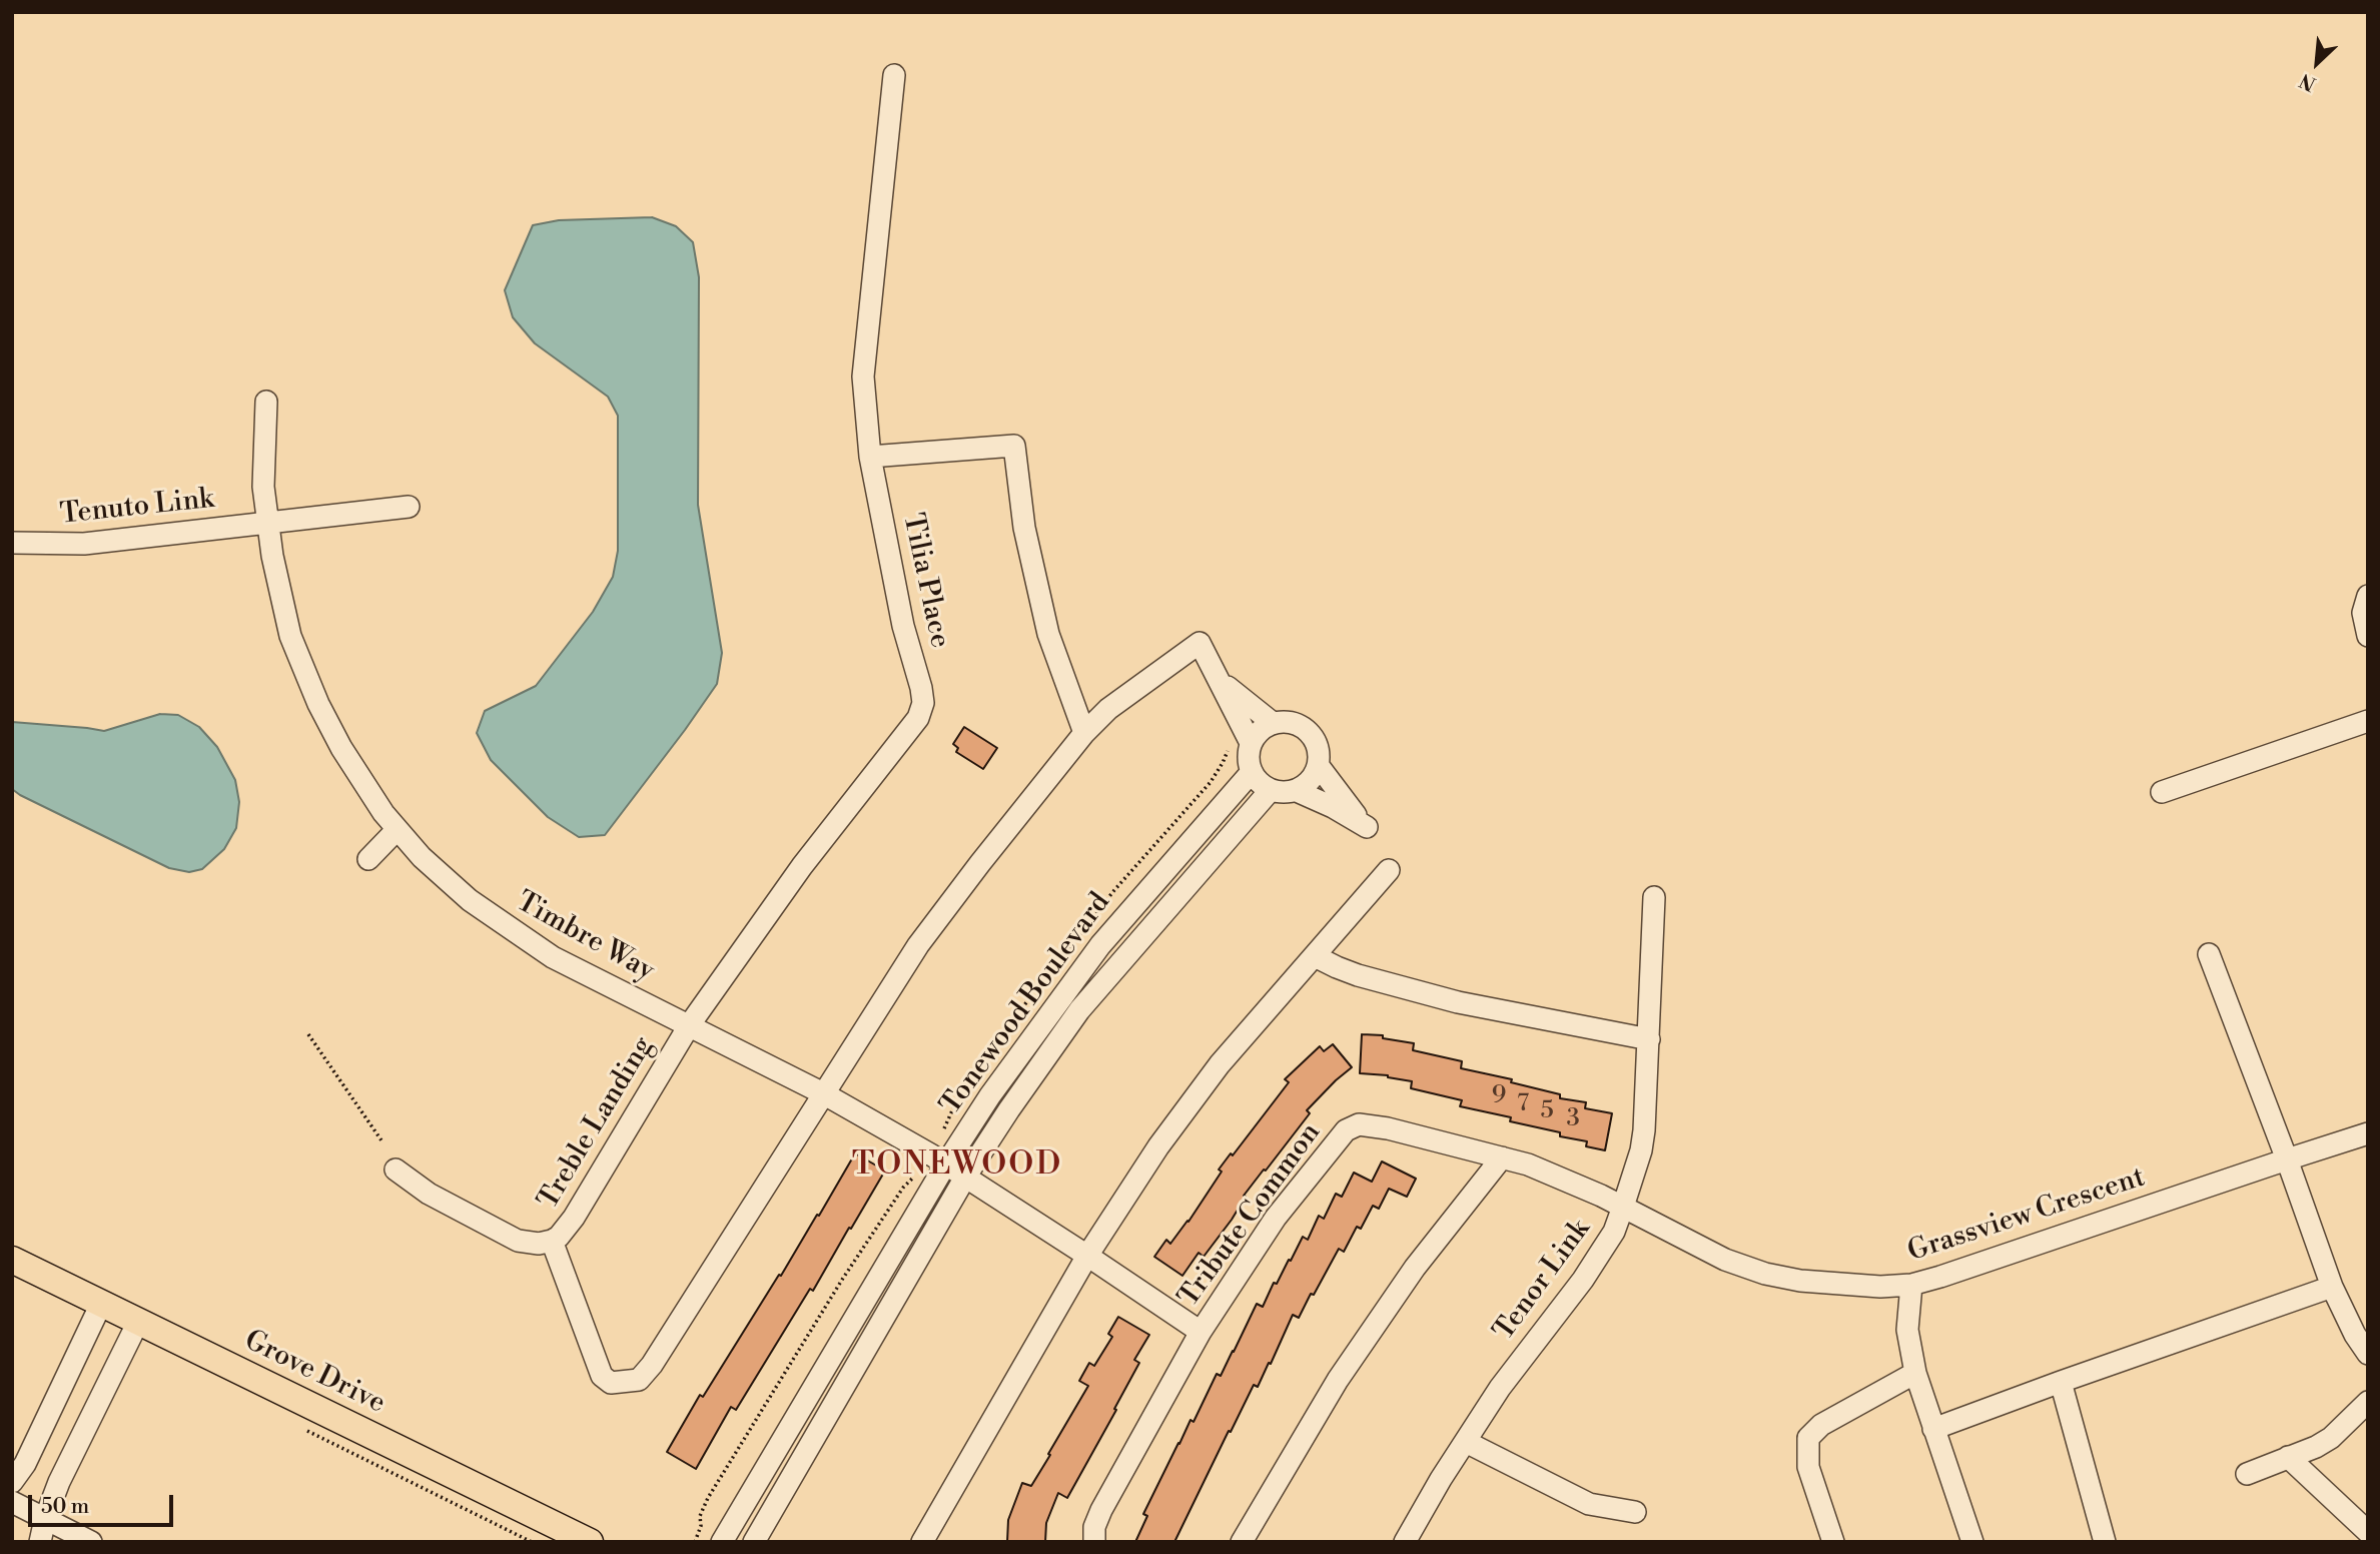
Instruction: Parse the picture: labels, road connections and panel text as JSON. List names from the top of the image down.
{
  "streets": {
    "main road": ["Grove Drive"],
    "street": [
      "Tenuto Link",
      "Tilia Place",
      "Timbre Way",
      "Tonewood Boulevard",
      "Treble Landing",
      "Tribute Common",
      "Grassview Crescent",
      "Tenor Link"
    ]
  },
  "crossings": [
    ["Tenuto Link", "Timbre Way"],
    ["Tilia Place", "Timbre Way"],
    ["Tilia Place", "Treble Landing"],
    ["Timbre Way", "Tonewood Boulevard"],
    ["Timbre Way", "Treble Landing"],
    ["Timbre Way", "Tribute Common"],
    ["Tonewood Boulevard", "Tribute Common"],
    ["Tribute Common", "Grassview Crescent"],
    ["Tribute Common", "Tenor Link"],
    ["Grassview Crescent", "Tenor Link"]
  ],
  "districts": ["TONEWOOD"],
  "house_numbers": [
    "9",
    "7",
    "5",
    "3"
  ],
  "scale_bar": "50 m",
  "north": "bottom left"
}
